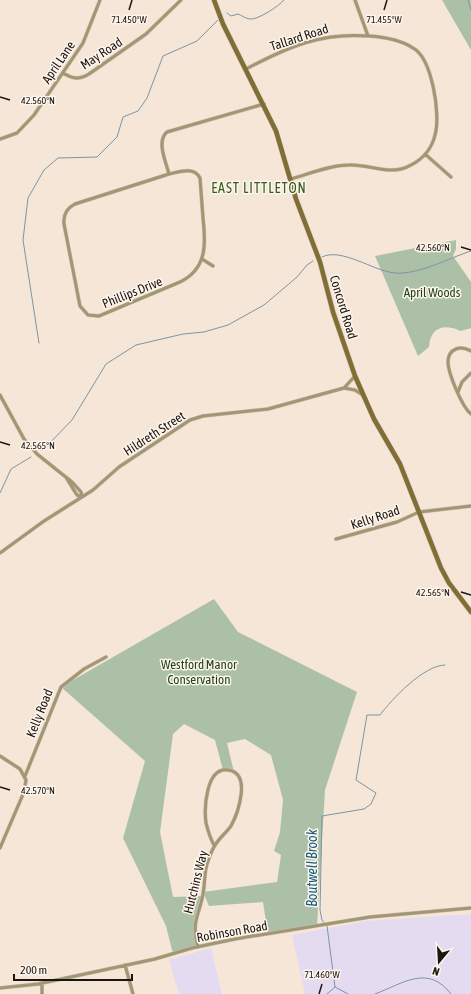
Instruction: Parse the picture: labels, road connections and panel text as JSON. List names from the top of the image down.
{
  "streets": {
    "main road": ["Concord Road"],
    "street": [
      "Tallard Road",
      "May Road",
      "April Lane",
      "Phillips Drive",
      "Hildreth Street",
      "Kelly Road",
      "Hutchins Way",
      "Robinson Road"
    ]
  },
  "crossings": [
    ["Tallard Road", "Concord Road"],
    ["May Road", "April Lane"],
    ["Concord Road", "Kelly Road"],
    ["Hutchins Way", "Robinson Road"]
  ],
  "districts": ["EAST LITTLETON"],
  "water": ["Boutwell Brook"],
  "parks": ["April Woods", "Westford Manor Conservation"],
  "scale_bar": "200 m",
  "north": "bottom",
  "coordinates": [
    "71.450°W",
    "71.455°W",
    "42.560°N",
    "42.565°N",
    "42.570°N",
    "71.460°W"
  ]
}
